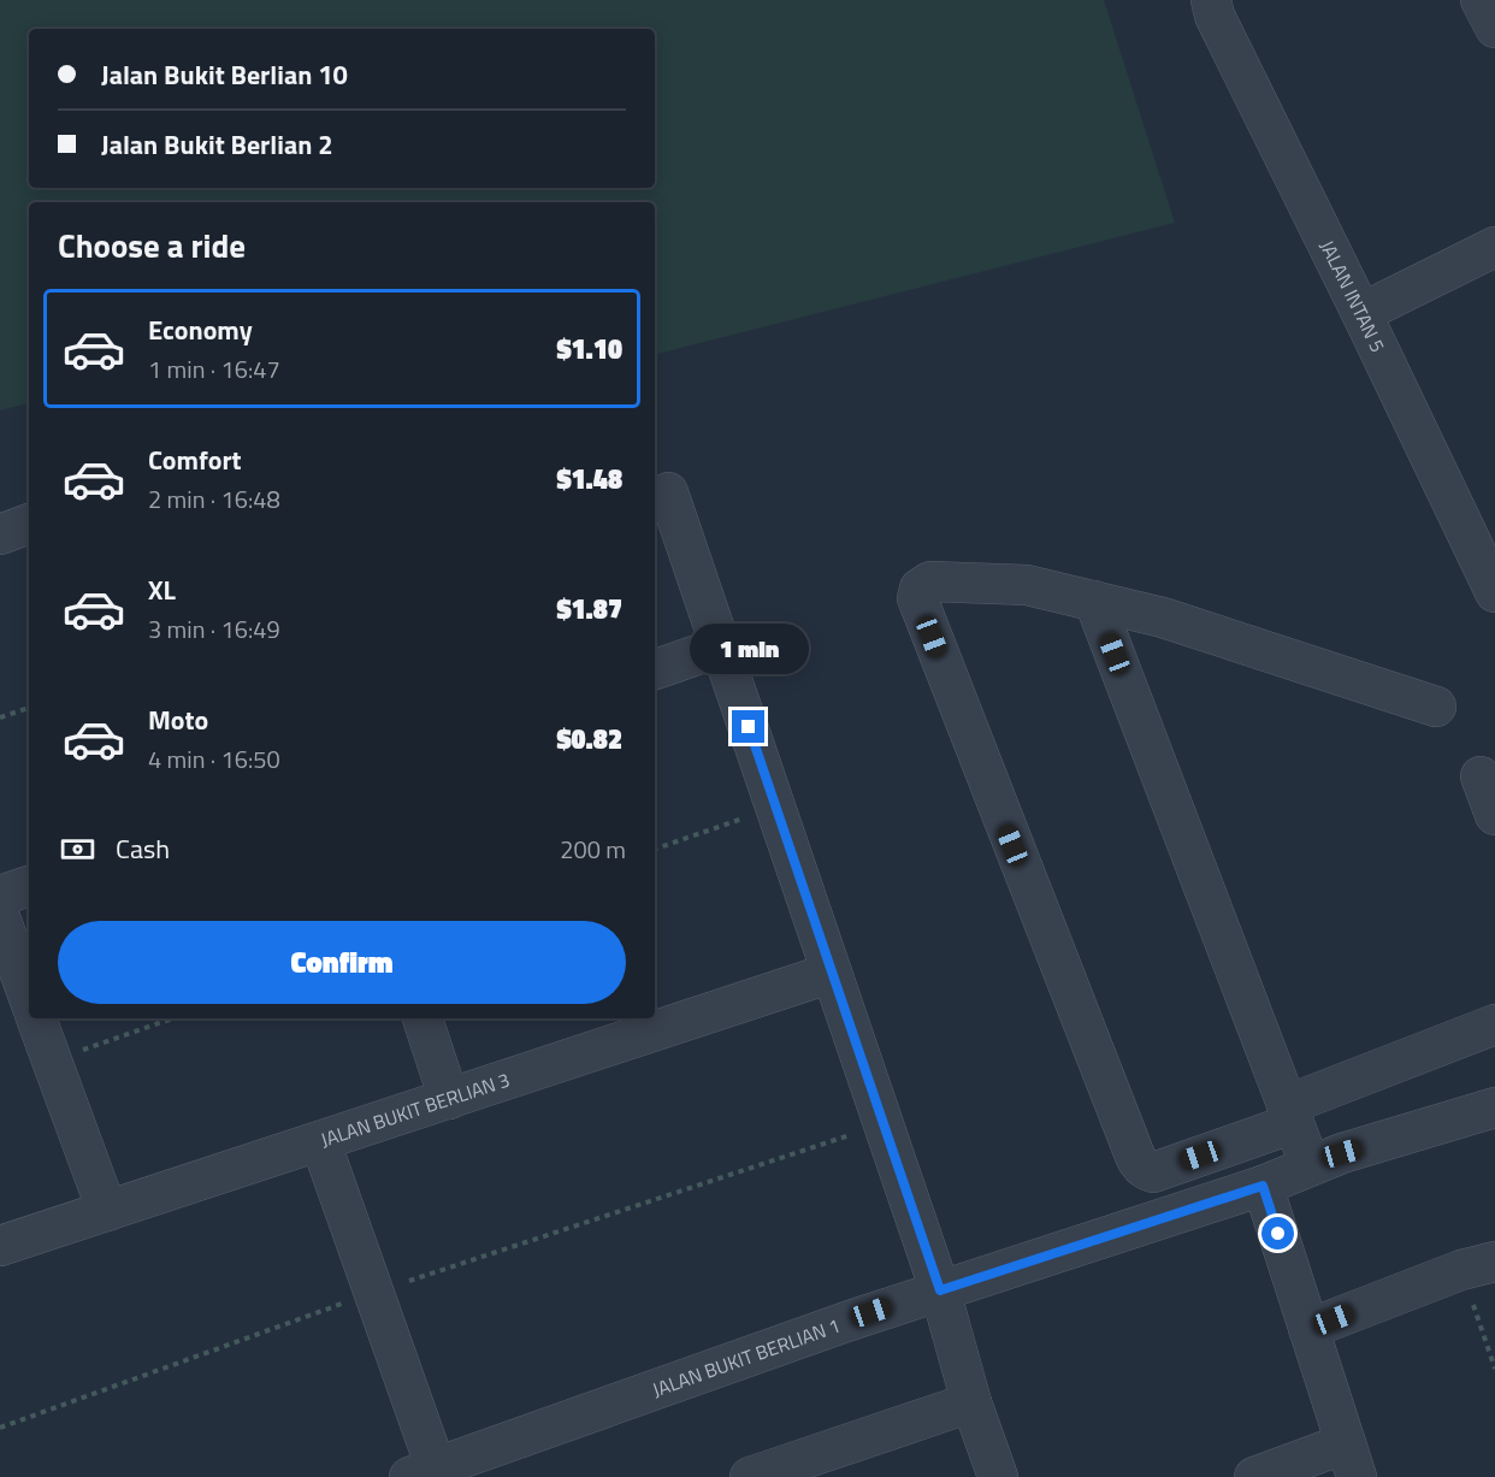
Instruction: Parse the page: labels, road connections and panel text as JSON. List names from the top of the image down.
{
  "streets": {
    "street": ["JALAN INTAN 5", "JALAN BUKIT BERLIAN 3", "JALAN BUKIT BERLIAN 1"]
  },
  "page": {
    "banner": ["Jalan Bukit Berlian 10", "Jalan Bukit Berlian 2"],
    "heading": "Choose a ride",
    "list": [
      {
        "name": "Economy",
        "note": "1 min · 16:47",
        "value": "$1.10"
      },
      {
        "name": "Comfort",
        "note": "2 min · 16:48",
        "value": "$1.48"
      },
      {
        "name": "XL",
        "note": "3 min · 16:49",
        "value": "$1.87"
      },
      {
        "name": "Moto",
        "note": "4 min · 16:50",
        "value": "$0.82"
      }
    ],
    "bubble": "1 min",
    "pay": ["Cash", "200 m"],
    "buttons": "Confirm"
  }
}
